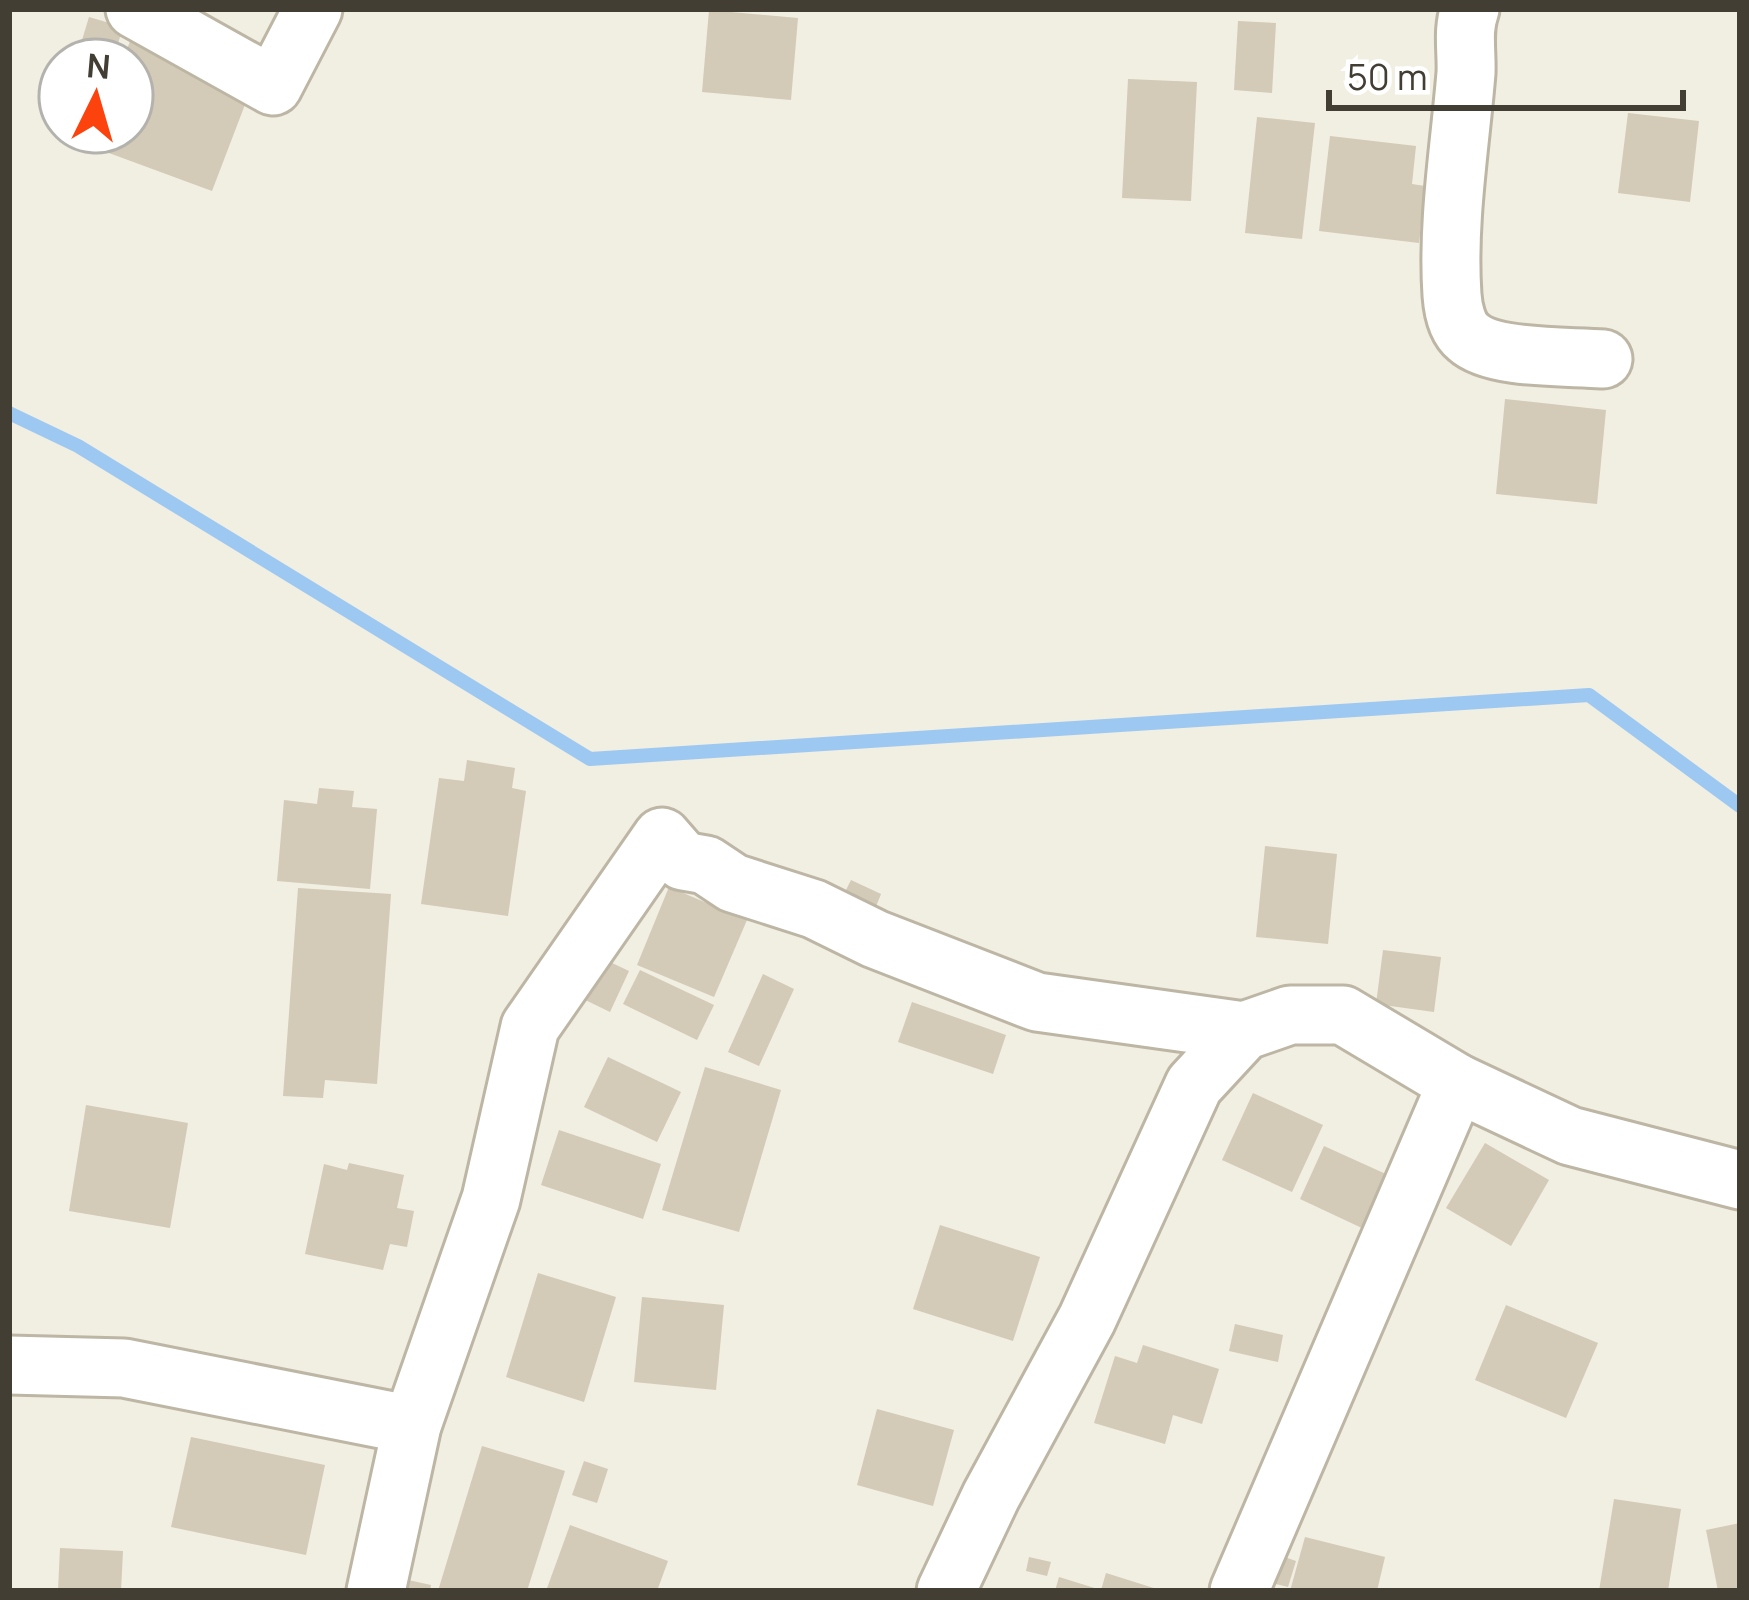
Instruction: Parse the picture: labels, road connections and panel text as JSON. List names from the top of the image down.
{
  "scale_bar": "50 m",
  "north": "top"
}
